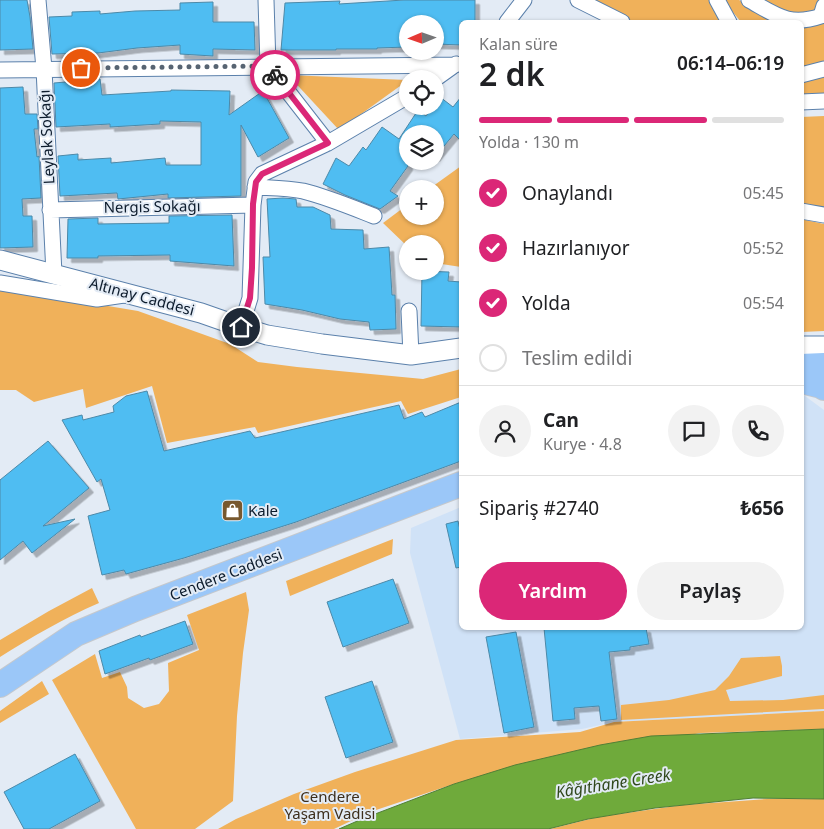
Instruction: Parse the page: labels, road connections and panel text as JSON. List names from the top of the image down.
{
  "streets": {
    "main road": ["Cendere Caddesi"],
    "street": ["Leylak Sokağı", "Nergis Sokağı", "Altınay Caddesi"]
  },
  "crossings": [
    ["Leylak Sokağı", "Nergis Sokağı"],
    ["Leylak Sokağı", "Altınay Caddesi"]
  ],
  "water": ["Kâğıthane Creek"],
  "parks": ["Cendere Yaşam Vadisi"],
  "places": {
    "shop": ["Kale"]
  },
  "north": "left",
  "page": {
    "map_buttons": ["+", "−"],
    "heading": ["2 dk", "Kalan süre", "06:14–06:19"],
    "panel": [
      "Can",
      "Kurye · 4.8",
      "Sipariş #2740",
      "₺656"
    ],
    "bar": "Yolda · 130 m",
    "list": [
      ["Onaylandı", "05:45"],
      ["Hazırlanıyor", "05:52"],
      ["Yolda", "05:54"],
      "Teslim edildi"
    ],
    "buttons": ["Yardım", "Paylaş"]
  }
}
